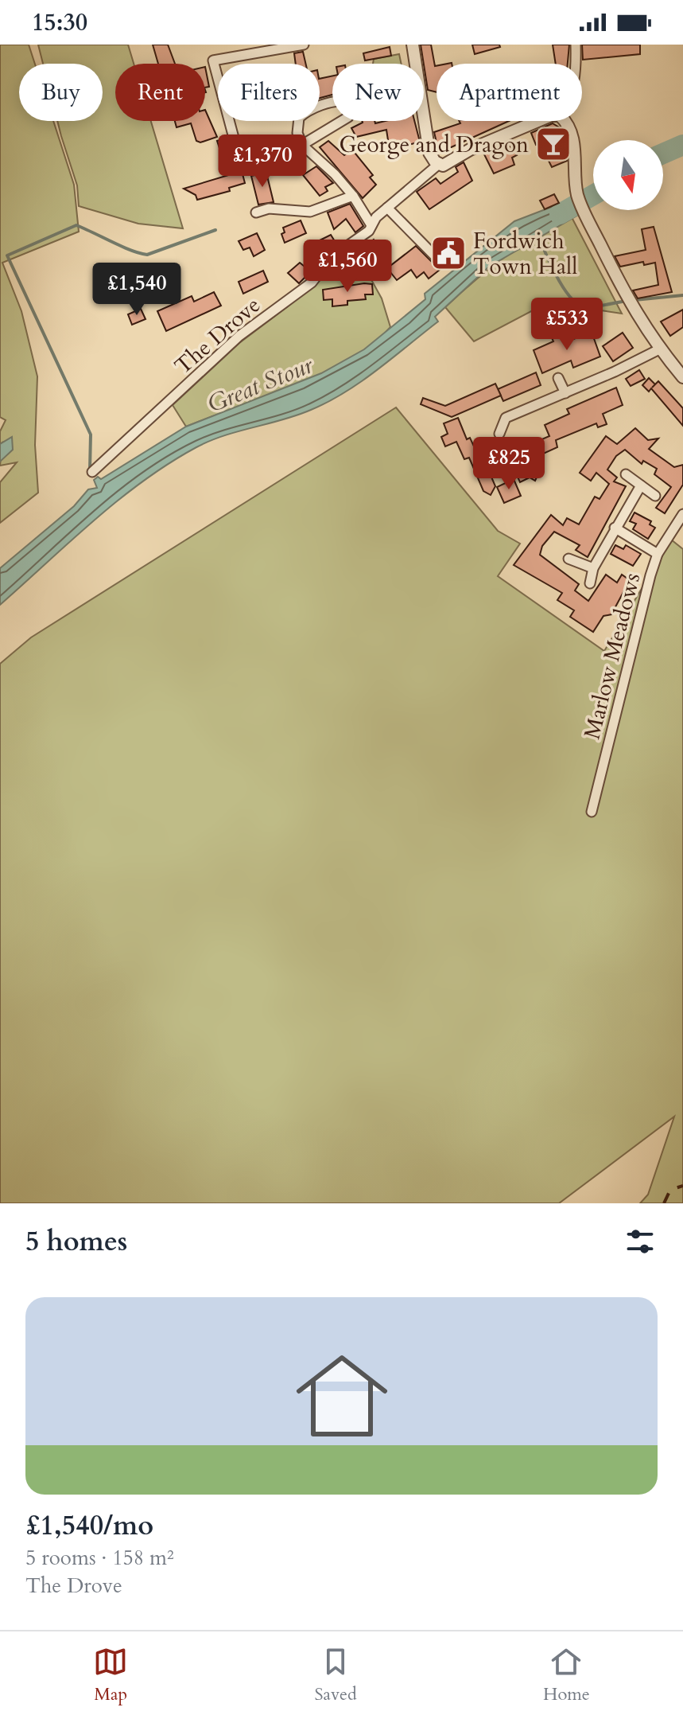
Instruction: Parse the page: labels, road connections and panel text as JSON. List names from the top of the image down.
{
  "streets": {
    "street": ["The Drove", "Marlow Meadows"]
  },
  "water": ["Great Stour"],
  "places": {
    "bar": ["George and Dragon"],
    "public building": ["Fordwich Town Hall"]
  },
  "north": "bottom",
  "page": {
    "status": "15:30",
    "chip": [
      "Buy",
      "Rent",
      "Filters",
      "New",
      "Apartment"
    ],
    "price": [
      "£1,370",
      "£1,560",
      "£1,540",
      "£533",
      "£825"
    ],
    "heading": "5 homes",
    "list": [
      {
        "name": "£1,540/mo",
        "note": "5 rooms · 158 m² · The Drove"
      }
    ],
    "tabs": ["Map", "Saved", "Home"]
  }
}
